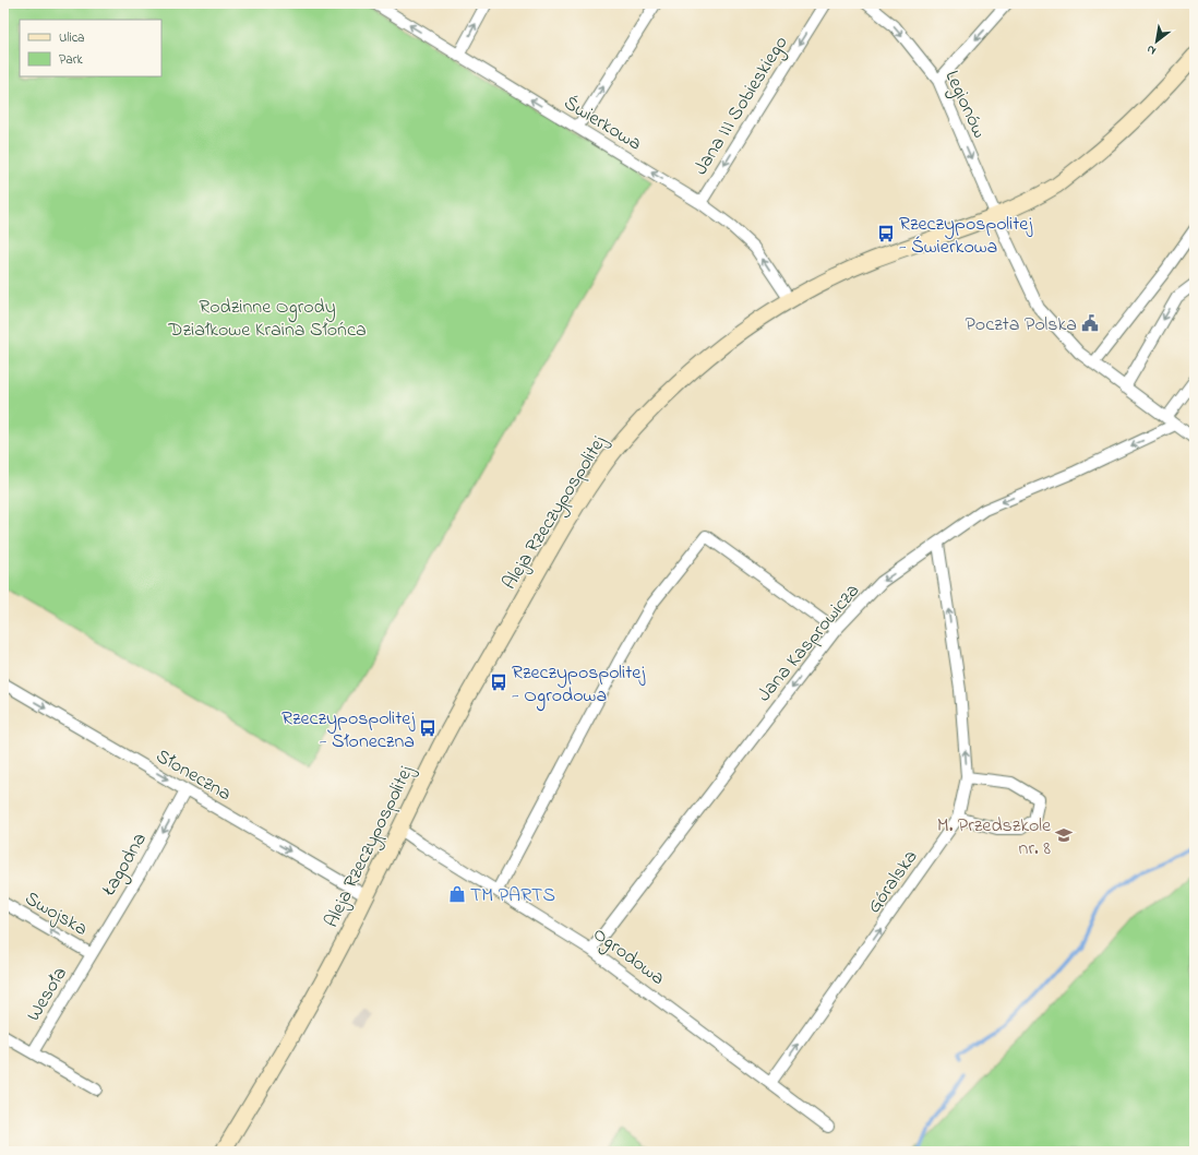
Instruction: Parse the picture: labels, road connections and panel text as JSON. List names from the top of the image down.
{
  "streets": {
    "street": [
      "Legionów",
      "Jana III Sobieskiego",
      "Świerkowa",
      "Aleja Rzeczypospolitej",
      "Jana Kasprowicza",
      "Słoneczna",
      "Łagodna",
      "Góralska",
      "Swojska",
      "Ogrodowa",
      "Wesoła"
    ]
  },
  "crossings": [
    ["Legionów", "Aleja Rzeczypospolitej"],
    ["Legionów", "Jana Kasprowicza"],
    ["Jana III Sobieskiego", "Świerkowa"],
    ["Świerkowa", "Aleja Rzeczypospolitej"],
    ["Aleja Rzeczypospolitej", "Słoneczna"],
    ["Aleja Rzeczypospolitej", "Ogrodowa"],
    ["Jana Kasprowicza", "Góralska"],
    ["Jana Kasprowicza", "Ogrodowa"],
    ["Słoneczna", "Łagodna"],
    ["Łagodna", "Swojska"],
    ["Łagodna", "Wesoła"],
    ["Góralska", "Ogrodowa"],
    ["Swojska", "Wesoła"]
  ],
  "one_way": [
    "Legionów",
    "Jana III Sobieskiego",
    "Świerkowa",
    "Jana Kasprowicza",
    "Słoneczna",
    "Łagodna",
    "Góralska",
    "Swojska"
  ],
  "parks": ["Rodzinne Ogrody Działkowe Kraina Słońca"],
  "places": {
    "bus stop": ["Rzeczypospolitej - Świerkowa", "Rzeczypospolitej - Ogrodowa", "Rzeczypospolitej - Słoneczna"],
    "public building": ["Poczta Polska"],
    "school or university": ["M. Przedszkole nr. 8"],
    "shop": ["TM PARTS"]
  },
  "legend": ["Ulica", "Park"],
  "north": "bottom left"
}
